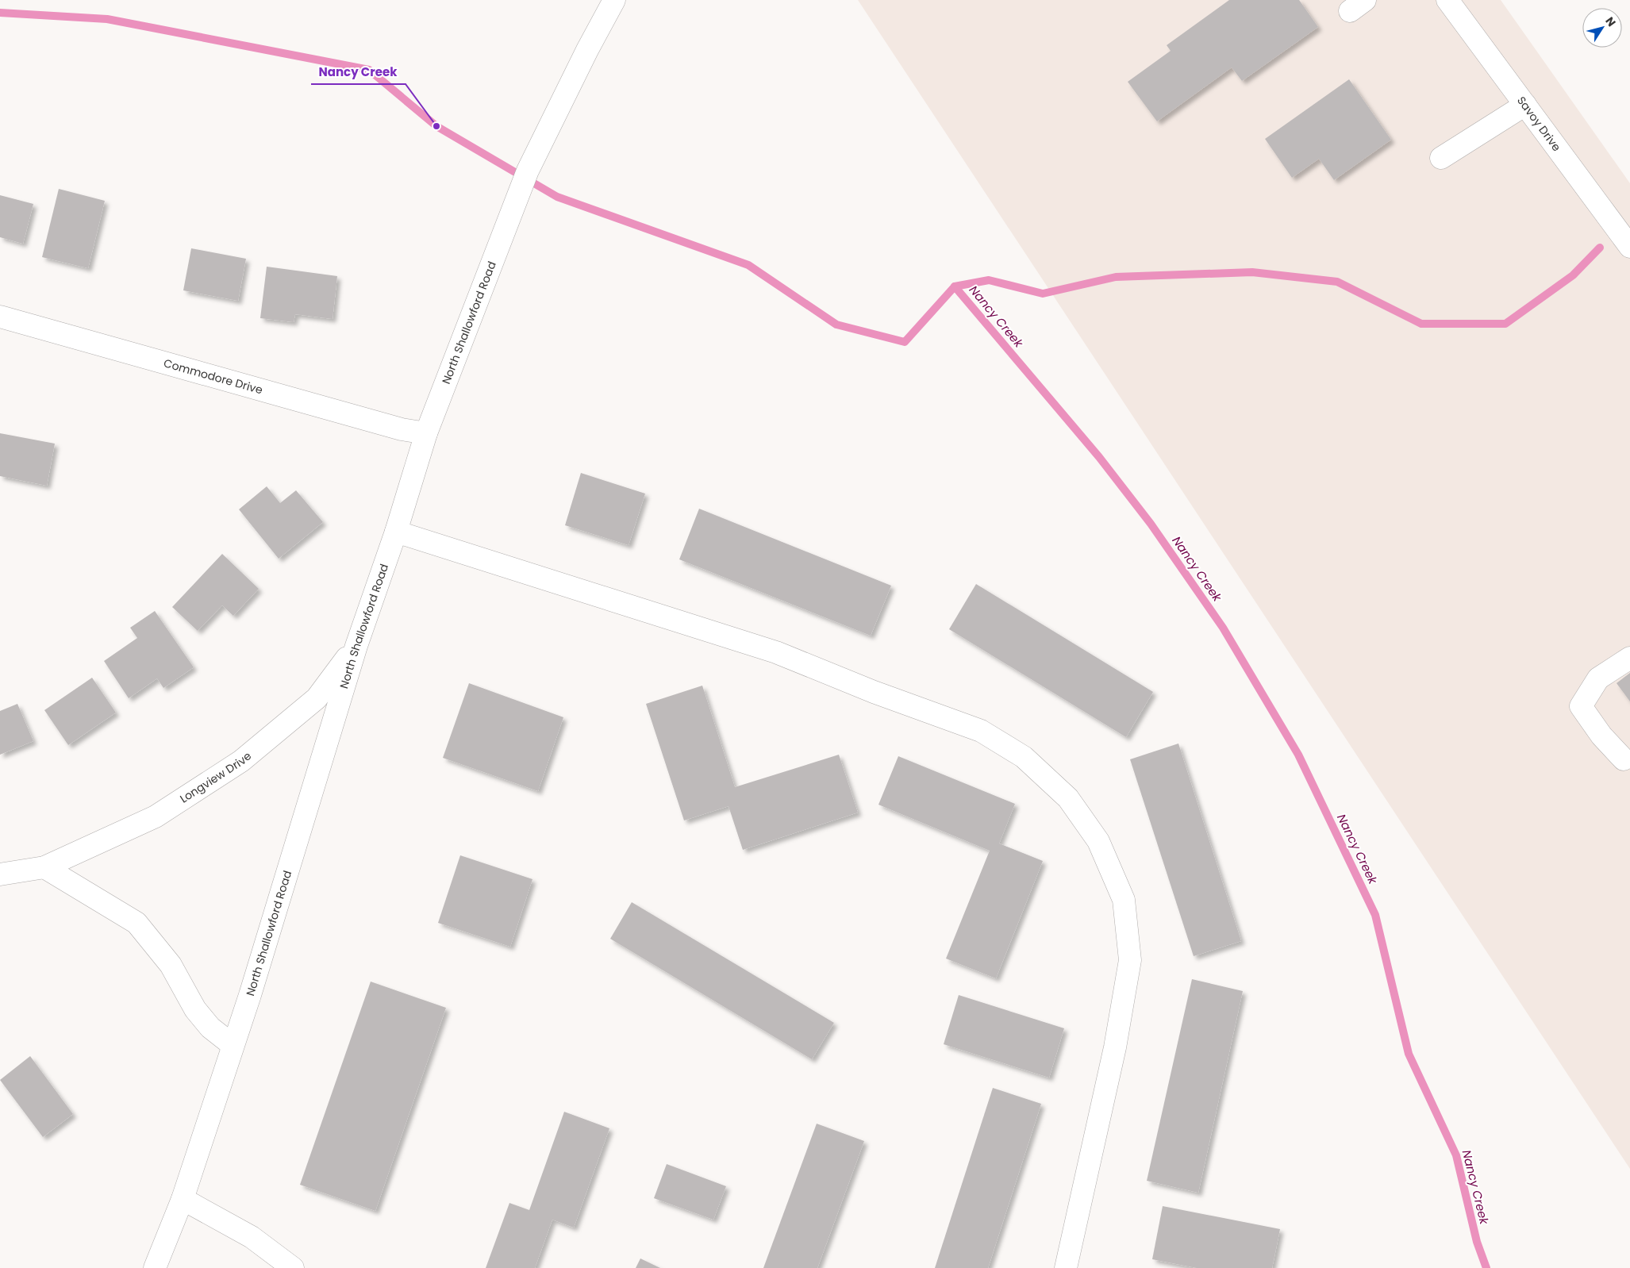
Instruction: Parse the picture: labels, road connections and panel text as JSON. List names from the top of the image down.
{
  "streets": {
    "street": [
      "Savoy Drive",
      "North Shallowford Road",
      "Commodore Drive",
      "Longview Drive"
    ]
  },
  "crossings": [
    ["North Shallowford Road", "Commodore Drive"],
    ["North Shallowford Road", "Longview Drive"]
  ],
  "water": ["Nancy Creek"],
  "places": ["Nancy Creek"],
  "north": "top right"
}
